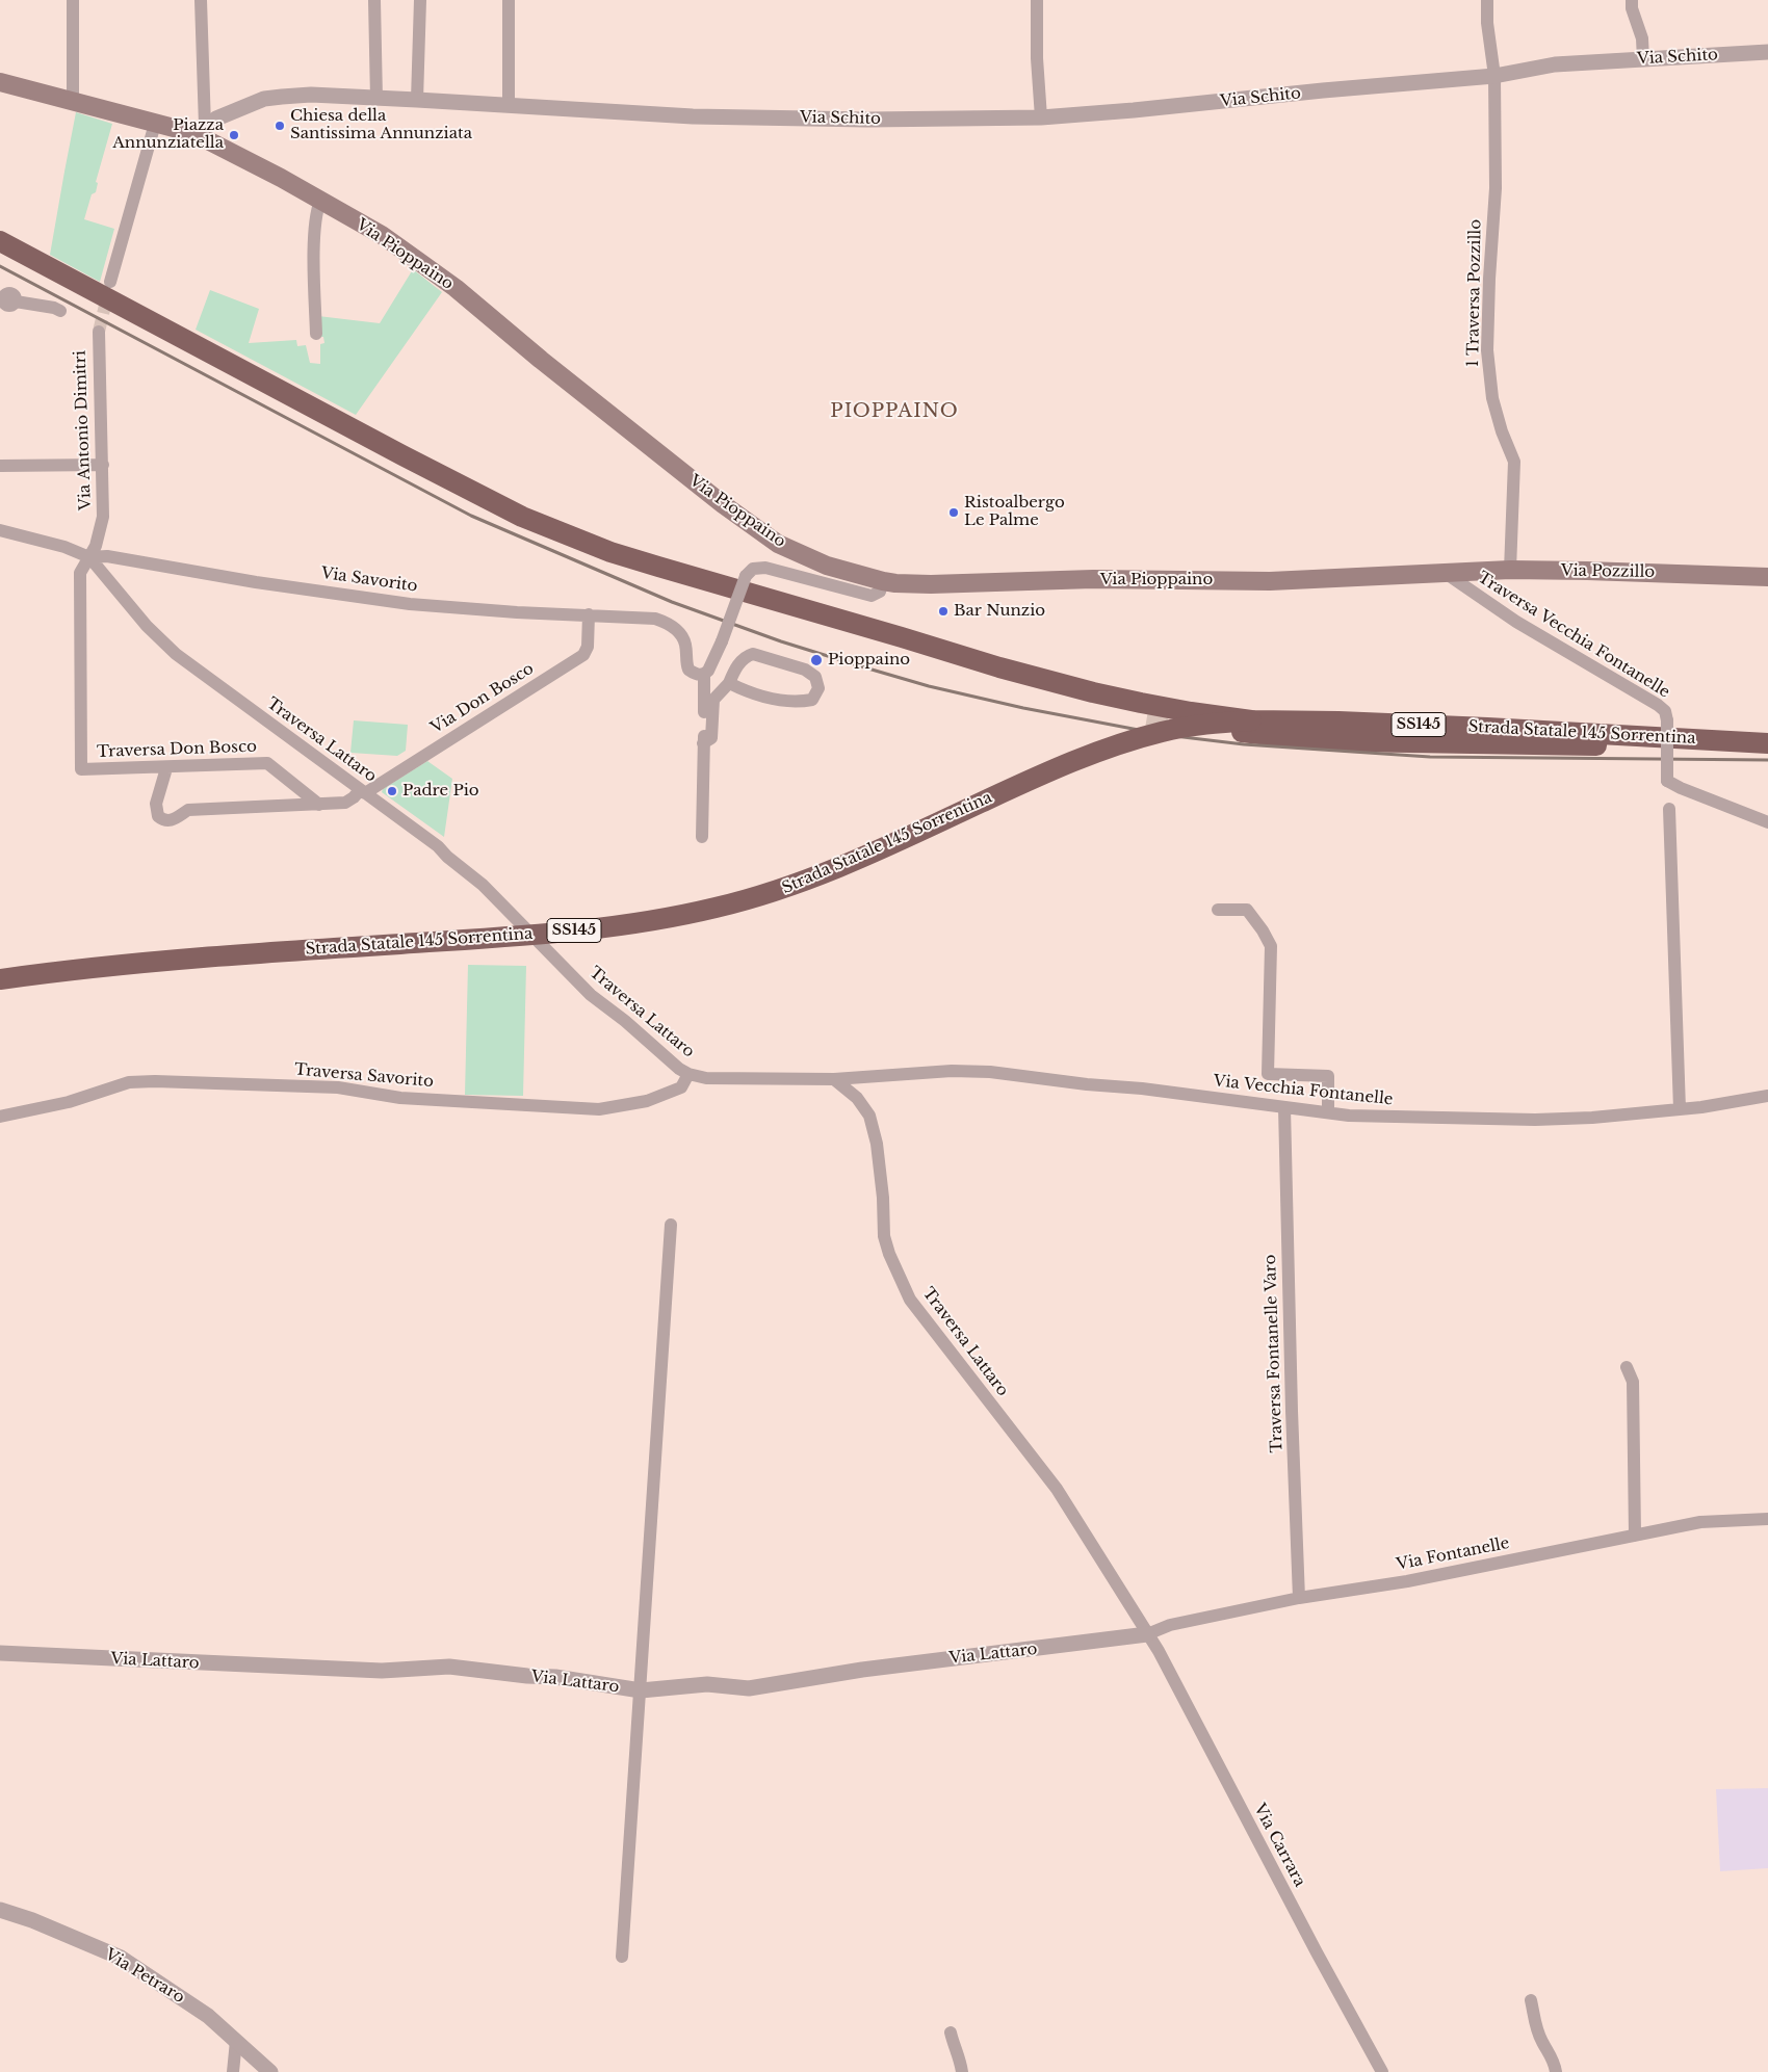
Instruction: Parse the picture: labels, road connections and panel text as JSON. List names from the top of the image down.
{
  "streets": {
    "highway": ["SS145", "Strada Statale 145 Sorrentina"],
    "main road": ["Via Pioppaino", "Via Pozzillo"],
    "street": [
      "Via Schito",
      "1 Traversa Pozzillo",
      "Via Antonio Dimitri",
      "Via Savorito",
      "Traversa Vecchia Fontanelle",
      "Via Don Bosco",
      "Traversa Lattaro",
      "Traversa Don Bosco",
      "Traversa Savorito",
      "Via Vecchia Fontanelle",
      "Traversa Fontanelle Varo",
      "Via Fontanelle",
      "Via Lattaro",
      "Via Carrara",
      "Via Petraro"
    ]
  },
  "crossings": [
    ["Via Schito", "Via Pioppaino"],
    ["Via Schito", "1 Traversa Pozzillo"],
    ["Via Pioppaino", "Via Pozzillo"],
    ["Via Pioppaino", "Traversa Vecchia Fontanelle"],
    ["1 Traversa Pozzillo", "Via Pozzillo"],
    ["Via Antonio Dimitri", "Via Savorito"],
    ["Via Antonio Dimitri", "Traversa Lattaro"],
    ["Via Antonio Dimitri", "Traversa Don Bosco"],
    ["Via Pozzillo", "Traversa Vecchia Fontanelle"],
    ["Via Savorito", "Via Don Bosco"],
    ["Via Savorito", "Traversa Lattaro"],
    ["Via Savorito", "Traversa Don Bosco"],
    ["Via Don Bosco", "Traversa Lattaro"],
    ["Via Don Bosco", "Traversa Don Bosco"],
    ["Traversa Lattaro", "Traversa Don Bosco"],
    ["Traversa Lattaro", "Traversa Savorito"],
    ["Traversa Lattaro", "Via Vecchia Fontanelle"],
    ["Traversa Lattaro", "Via Fontanelle"],
    ["Traversa Lattaro", "Via Lattaro"],
    ["Traversa Lattaro", "Via Carrara"],
    ["Via Vecchia Fontanelle", "Traversa Fontanelle Varo"],
    ["Traversa Fontanelle Varo", "Via Fontanelle"],
    ["Via Fontanelle", "Via Lattaro"],
    ["Via Fontanelle", "Via Carrara"],
    ["Via Lattaro", "Via Carrara"]
  ],
  "districts": ["PIOPPAINO"],
  "places": [
    "Chiesa della Santissima Annunziata",
    "Piazza Annunziatella",
    "Ristoalbergo Le Palme",
    "Bar Nunzio",
    "Pioppaino",
    "Padre Pio"
  ]
}
